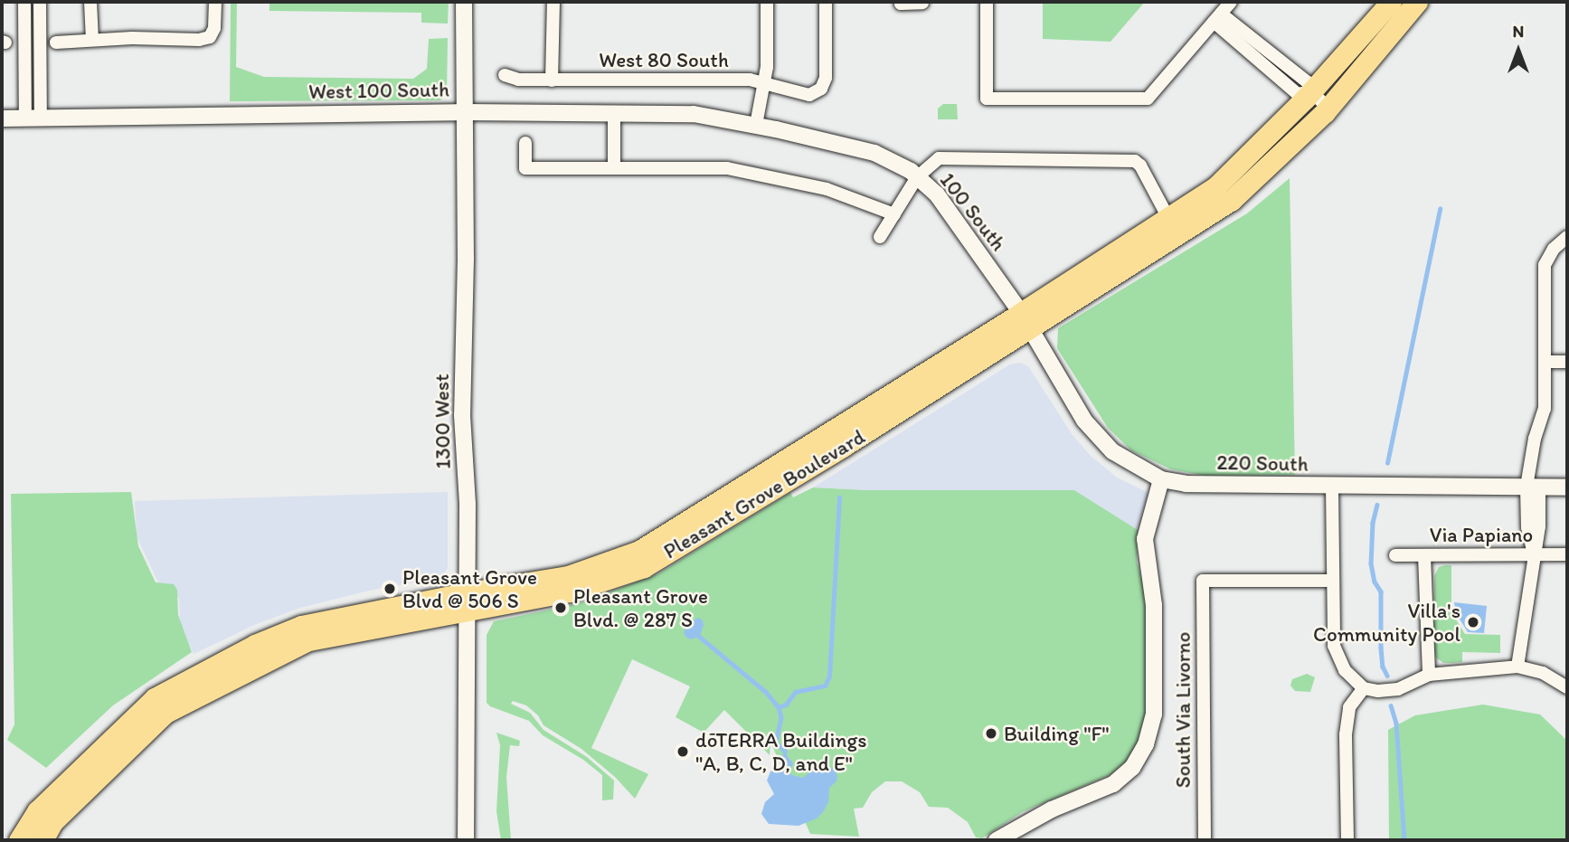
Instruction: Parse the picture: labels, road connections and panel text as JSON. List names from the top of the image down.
{
  "streets": {
    "main road": ["Pleasant Grove Boulevard"],
    "street": [
      "West 80 South",
      "West 100 South",
      "100 South",
      "1300 West",
      "220 South",
      "Via Papiano",
      "South Via Livorno"
    ]
  },
  "crossings": [
    ["West 100 South", "100 South"],
    ["West 100 South", "1300 West"],
    ["100 South", "220 South"],
    ["100 South", "Pleasant Grove Boulevard"],
    ["1300 West", "Pleasant Grove Boulevard"],
    ["220 South", "Pleasant Grove Boulevard"]
  ],
  "places": [
    "Pleasant Grove Blvd @ 506 S",
    "Pleasant Grove Blvd. @ 287 S",
    "Villa's Community Pool",
    "Building \"F\"",
    "dōTERRA Buildings \"A, B, C, D, and E\""
  ],
  "north": "top"
}
